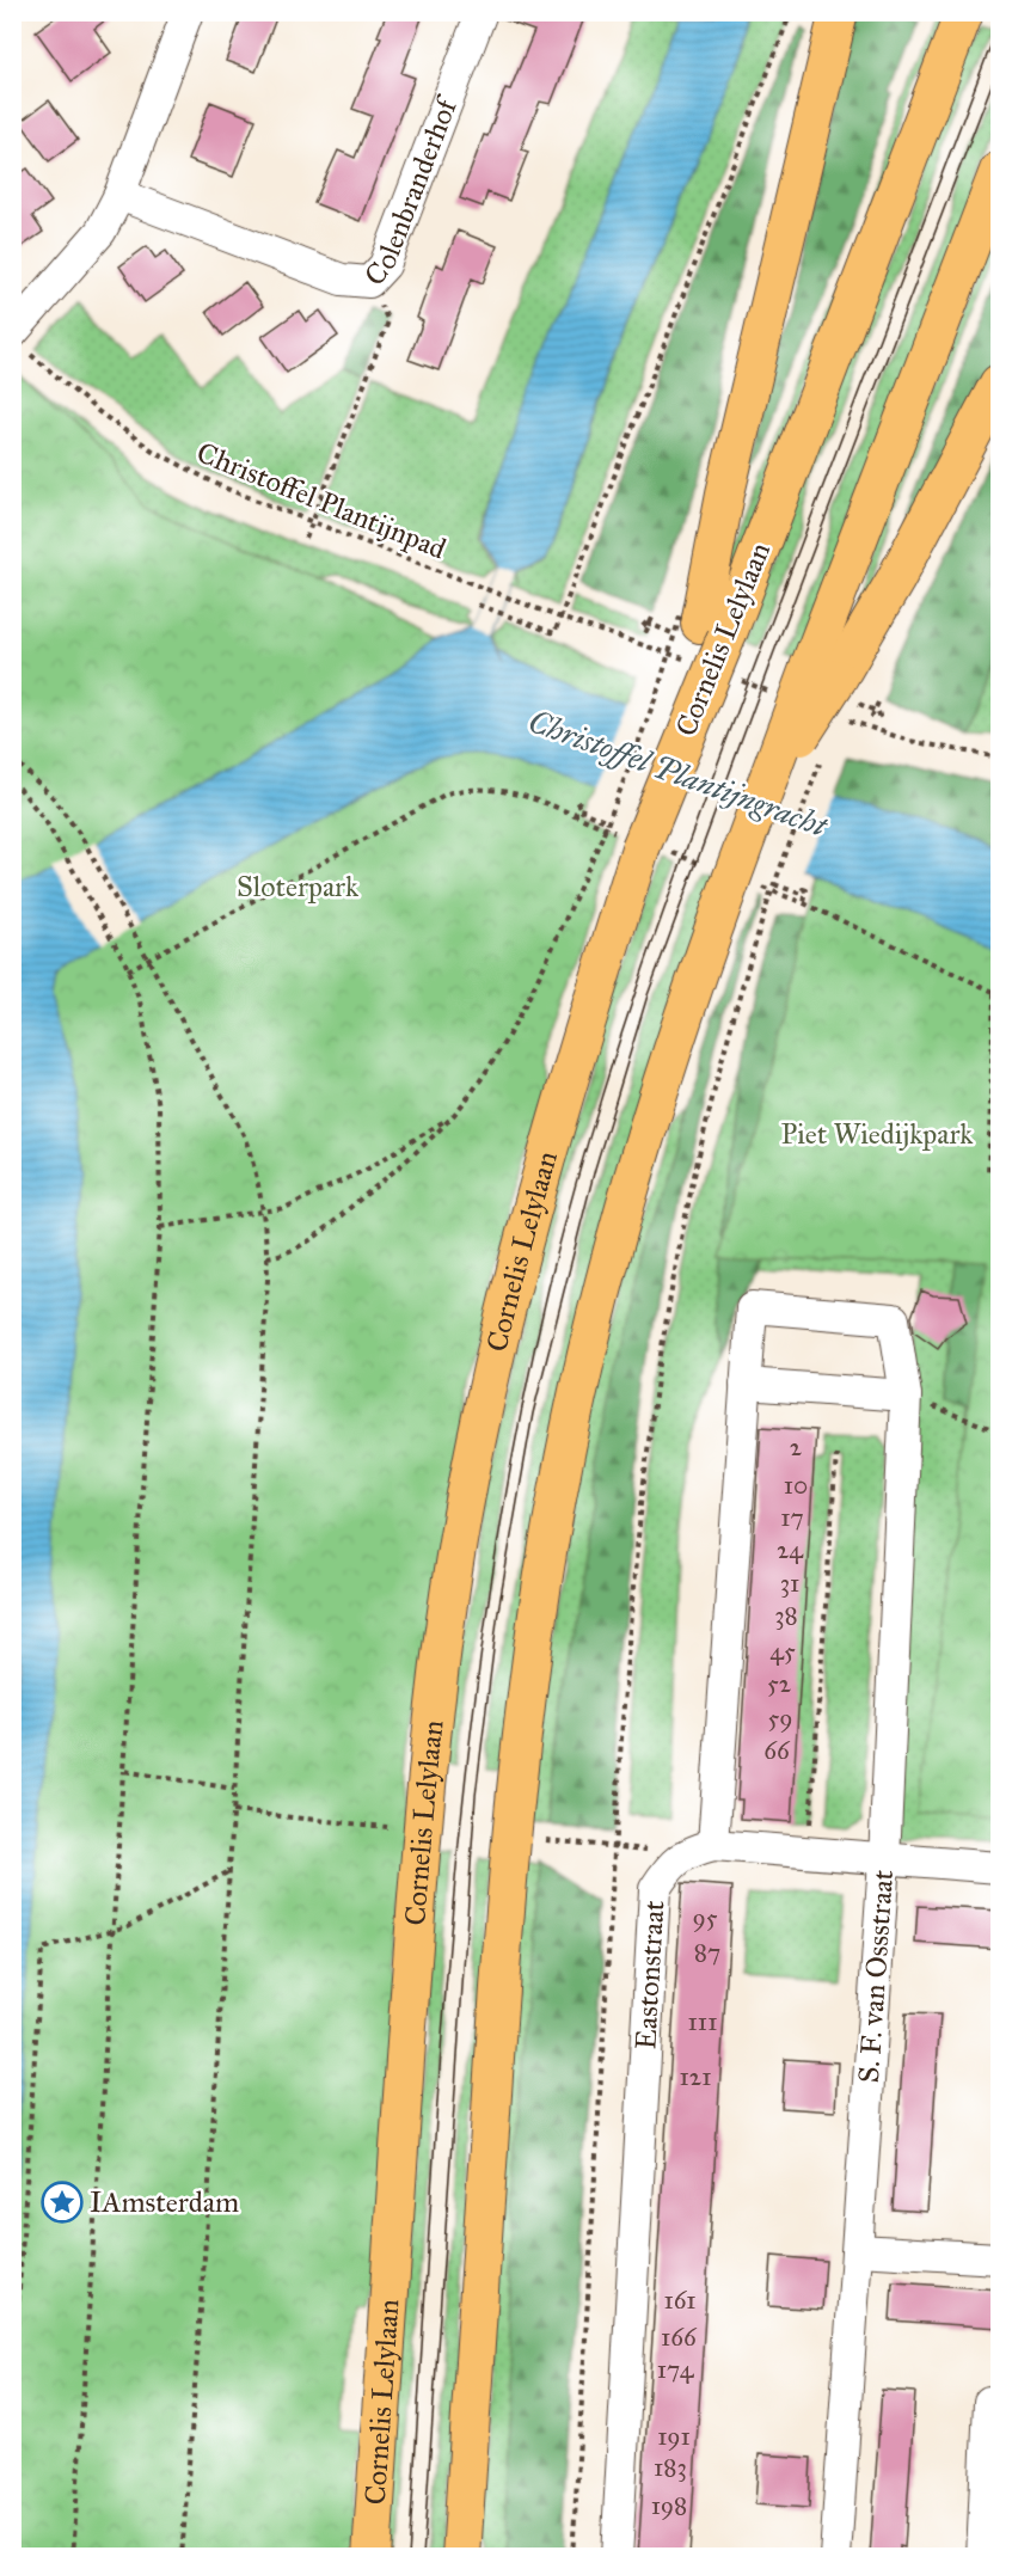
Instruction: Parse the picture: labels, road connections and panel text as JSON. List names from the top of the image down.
{
  "streets": {
    "main road": ["Cornelis Lelylaan"],
    "street": ["Colenbranderhof", "Eastonstraat", "S. F. van Ossstraat"],
    "path": ["Christoffel Plantijnpad"]
  },
  "water": ["Christoffel Plantijngracht"],
  "parks": ["Sloterpark", "Piet Wiedijkpark"],
  "places": {
    "place": ["IAmsterdam"]
  },
  "house_numbers": [
    "2",
    "10",
    "17",
    "24",
    "31",
    "38",
    "45",
    "52",
    "59",
    "66",
    "95",
    "87",
    "111",
    "121",
    "161",
    "166",
    "174",
    "191",
    "183",
    "198"
  ]
}
